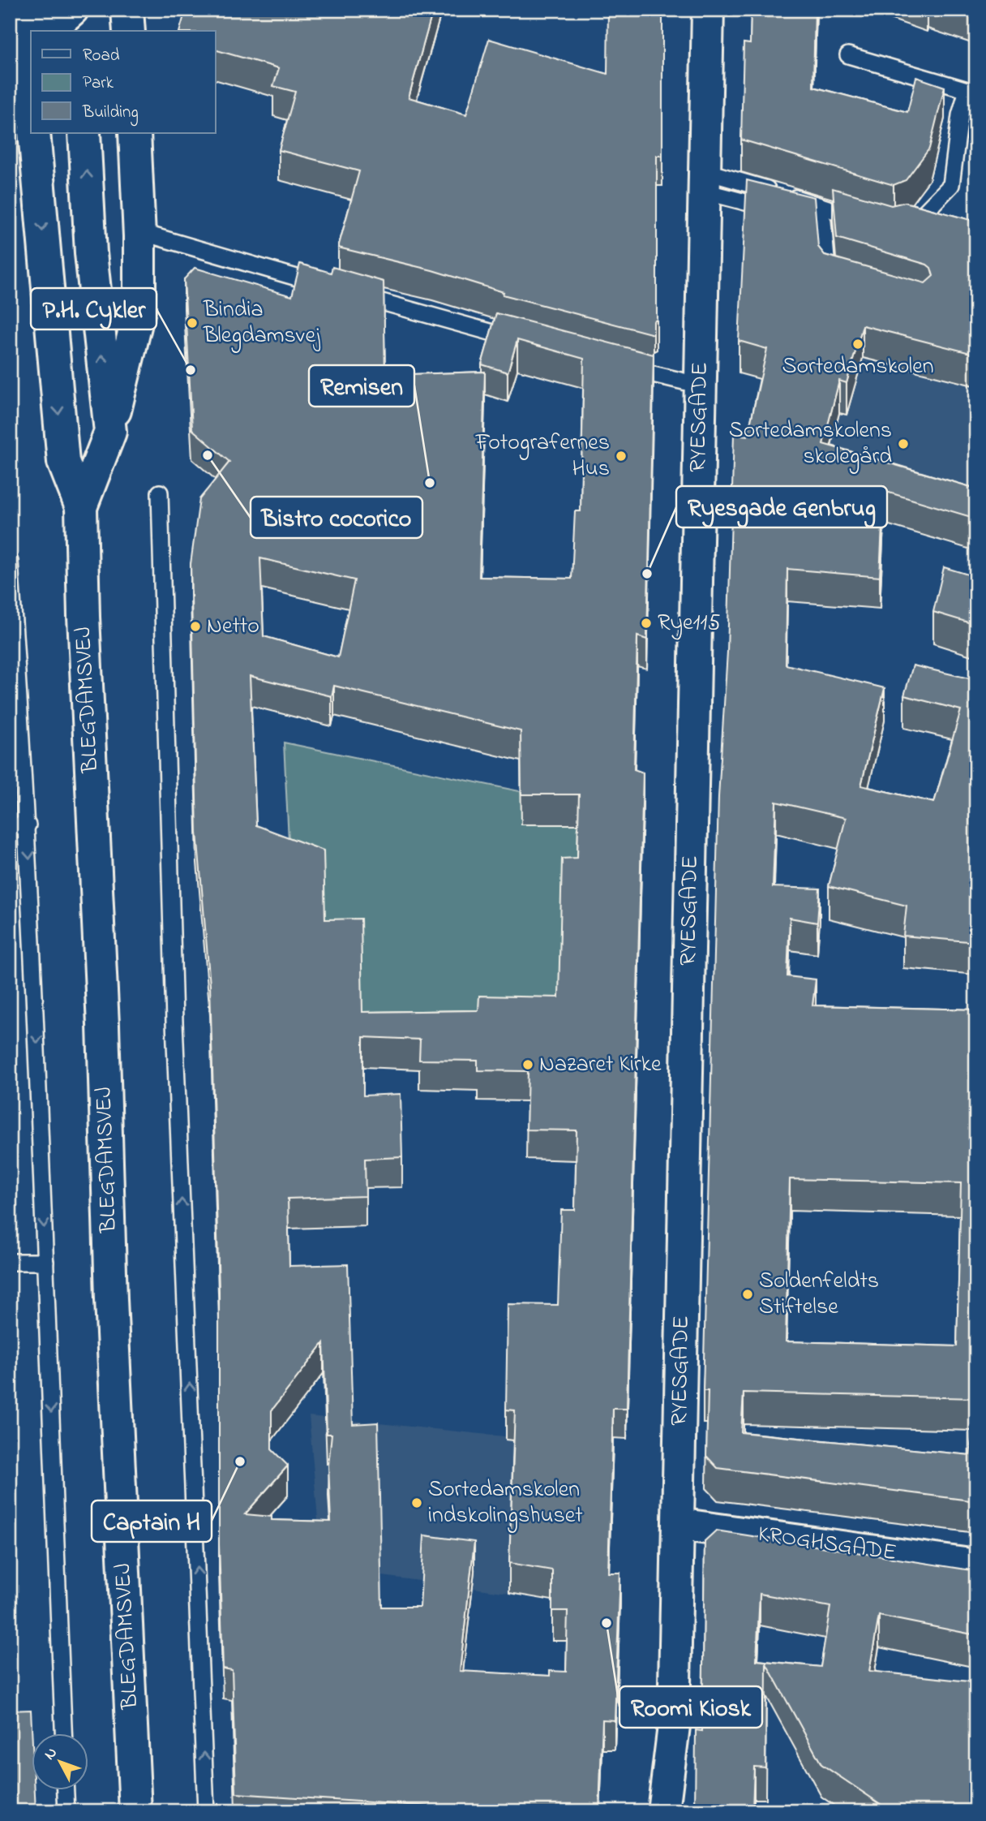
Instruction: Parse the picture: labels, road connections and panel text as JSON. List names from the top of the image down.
{
  "streets": {
    "street": ["RYESGADE", "BLEGDAMSVEJ", "KROGHSGADE"]
  },
  "crossings": [
    ["RYESGADE", "KROGHSGADE"]
  ],
  "places": [
    "Bindia Blegdamsvej",
    "Sortedamskolen",
    "P.H. Cykler",
    "Sortedamskolens skolegård",
    "Bistro cocorico",
    "Fotografernes Hus",
    "Remisen",
    "Ryesgade Genbrug",
    "Rye115",
    "Netto",
    "Nazaret Kirke",
    "Soldenfeldts Stiftelse",
    "Captain H",
    "Sortedamskolen indskolingshuset",
    "Roomi Kiosk"
  ],
  "legend": ["Road", "Park", "Building"],
  "north": "top left"
}
